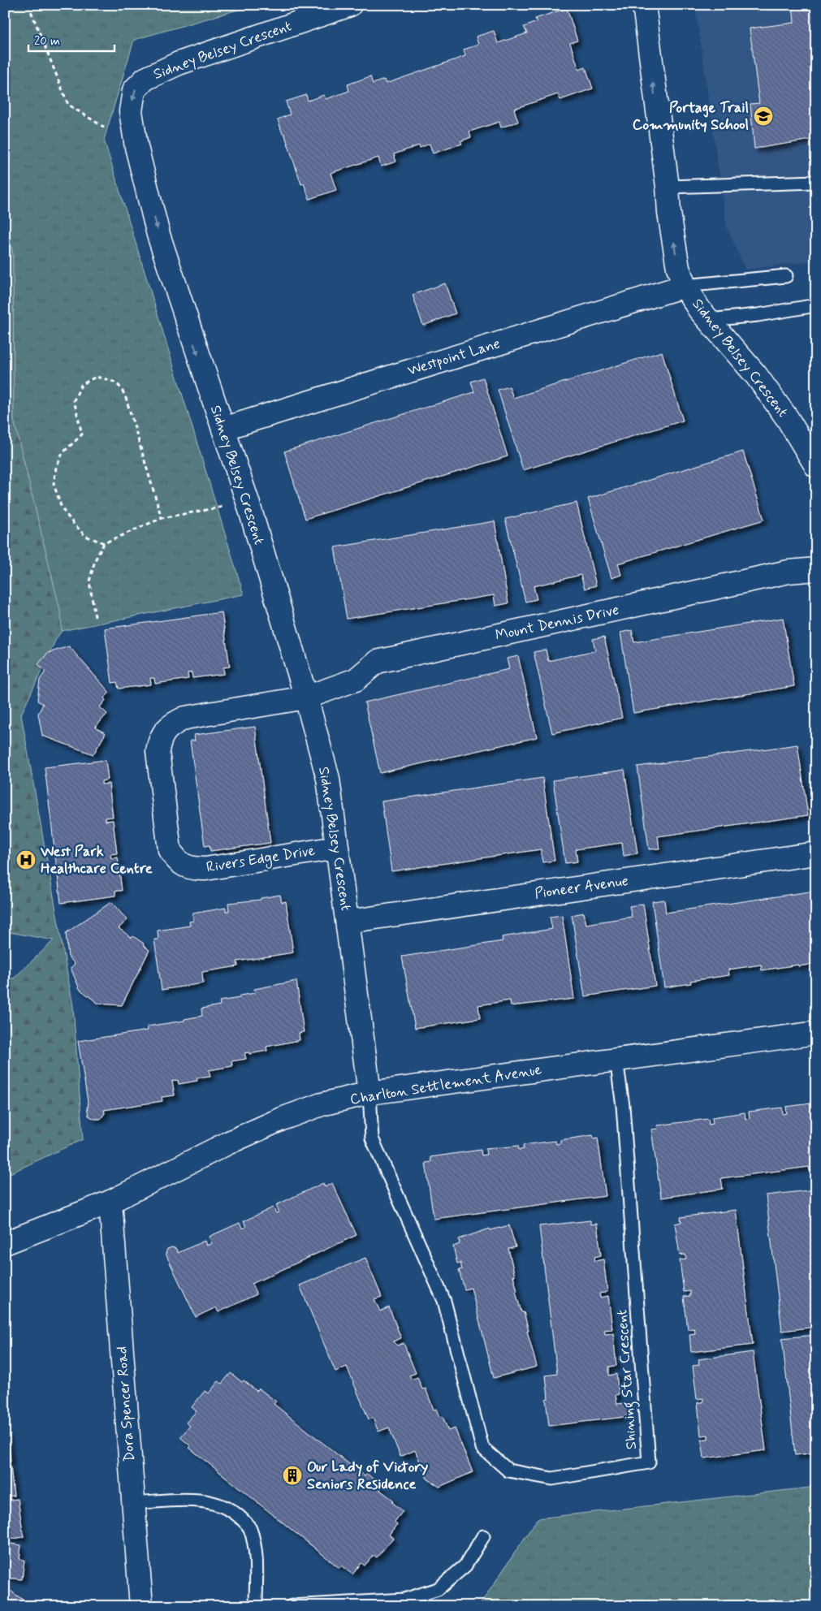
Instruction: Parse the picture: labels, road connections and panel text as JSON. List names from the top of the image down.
{
  "streets": {
    "street": [
      "Sidney Belsey Crescent",
      "Westpoint Lane",
      "Mount Dennis Drive",
      "Rivers Edge Drive",
      "Pioneer Avenue",
      "Charlton Settlement Avenue",
      "Dora Spencer Road"
    ],
    "lane": ["Shining Star Crescent"]
  },
  "crossings": [
    ["Sidney Belsey Crescent", "Westpoint Lane"],
    ["Sidney Belsey Crescent", "Mount Dennis Drive"],
    ["Sidney Belsey Crescent", "Rivers Edge Drive"],
    ["Sidney Belsey Crescent", "Pioneer Avenue"],
    ["Sidney Belsey Crescent", "Charlton Settlement Avenue"],
    ["Sidney Belsey Crescent", "Shining Star Crescent"],
    ["Mount Dennis Drive", "Rivers Edge Drive"],
    ["Charlton Settlement Avenue", "Shining Star Crescent"],
    ["Charlton Settlement Avenue", "Dora Spencer Road"]
  ],
  "places": {
    "school or university": ["Portage Trail Community School"],
    "hospital": ["West Park Healthcare Centre"],
    "building": ["Our Lady of Victory Seniors Residence"]
  },
  "scale_bar": "20 m"
}
